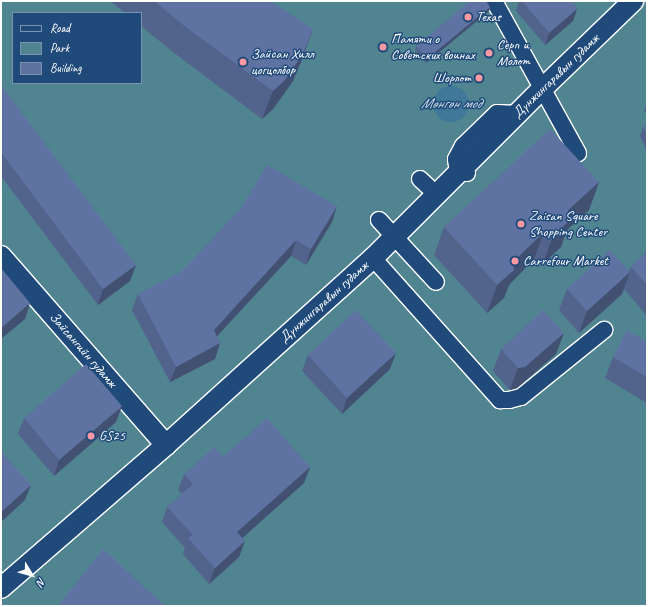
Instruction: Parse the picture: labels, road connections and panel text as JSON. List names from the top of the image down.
{
  "streets": {
    "main road": ["Дүнжингаравын гудамж", "Зайсангийн гудамж"]
  },
  "crossings": [
    ["Дүнжингаравын гудамж", "Зайсангийн гудамж"]
  ],
  "water": ["Мөнгөн мод"],
  "places": [
    "Texas",
    "Памяти о Советских воинах",
    "Серп и Молот",
    "Зайсан Хилл цогцолбор",
    "Шорлот",
    "Zaisan Square Shopping Center",
    "Carrefour Market",
    "GS25"
  ],
  "legend": ["Road", "Park", "Building"],
  "north": "bottom right"
}
